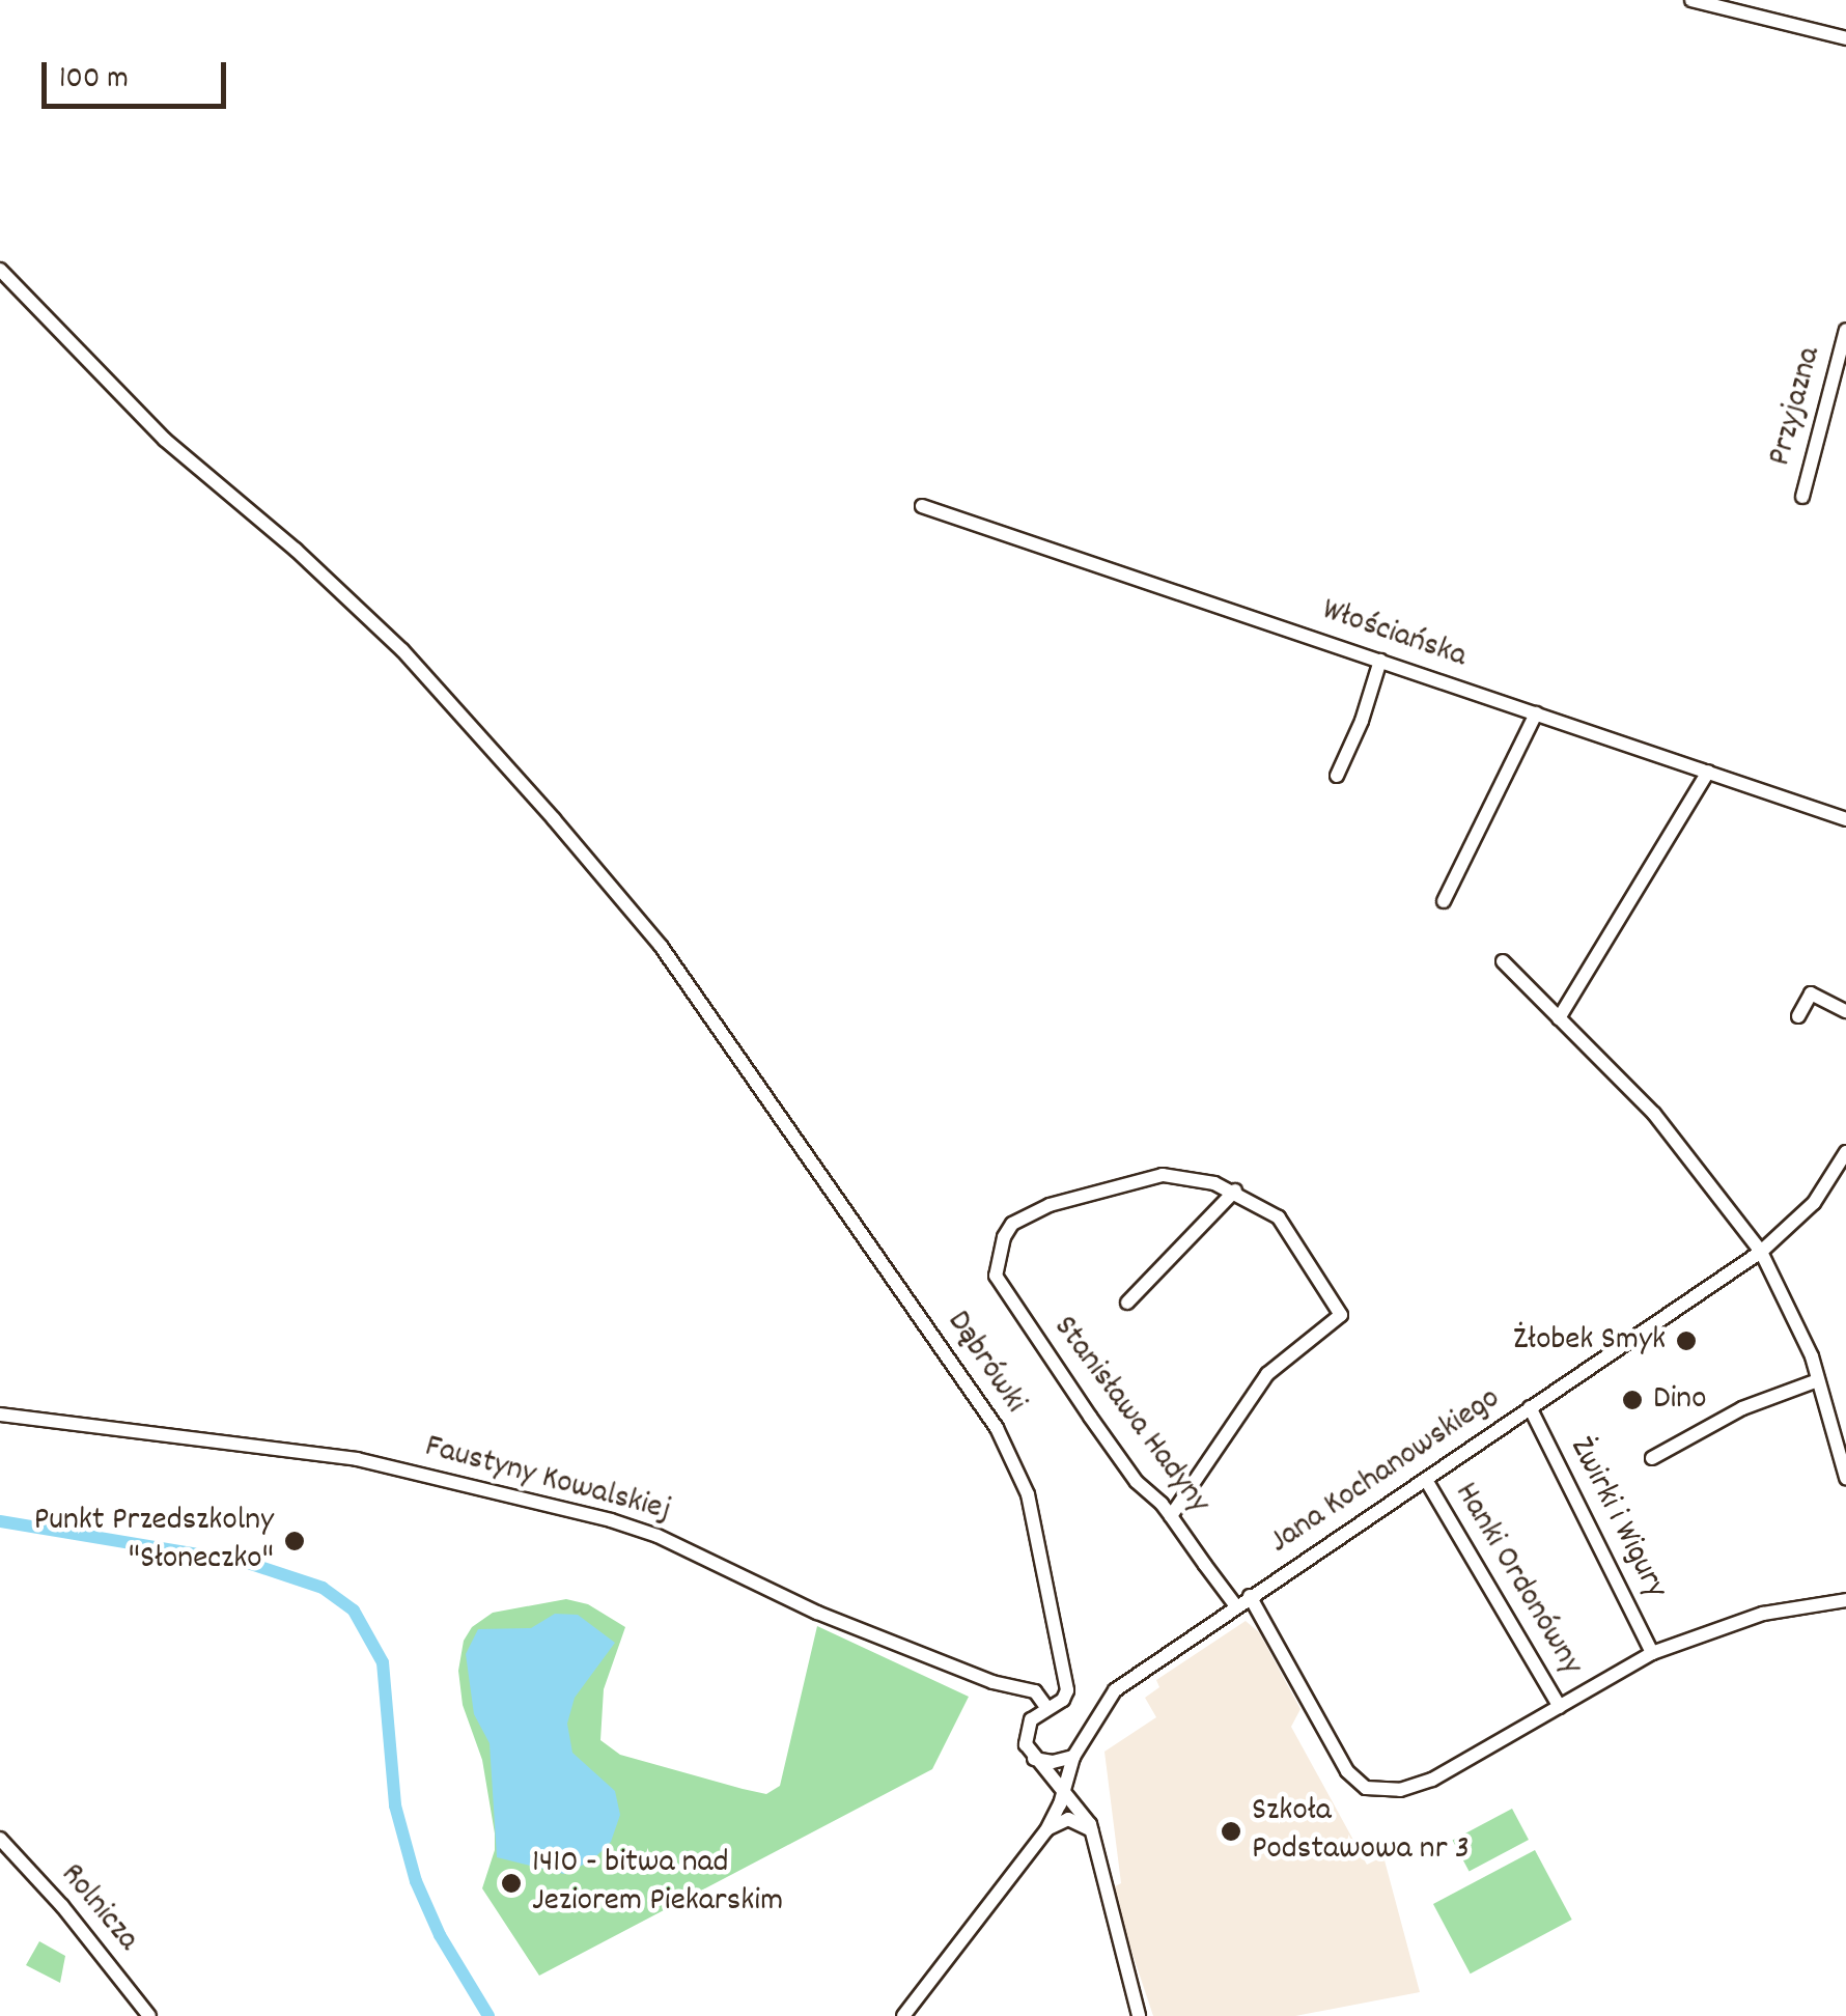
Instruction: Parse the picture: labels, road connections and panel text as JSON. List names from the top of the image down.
{
  "streets": {
    "street": [
      "Przyjazna",
      "Włościańska",
      "Dąbrówki",
      "Stanisława Hadyny",
      "Jana Kochanowskiego",
      "Faustyny Kowalskiej",
      "Żwirki i Wigury",
      "Hanki Ordonówny",
      "Rolnicza"
    ]
  },
  "crossings": [
    ["Dąbrówki", "Faustyny Kowalskiej"],
    ["Stanisława Hadyny", "Jana Kochanowskiego"],
    ["Jana Kochanowskiego", "Żwirki i Wigury"],
    ["Jana Kochanowskiego", "Hanki Ordonówny"]
  ],
  "places": [
    "Żłobek Smyk",
    "Dino",
    "Punkt Przedszkolny \"Słoneczko\"",
    "Szkoła Podstawowa nr 3",
    "1410 - bitwa nad Jeziorem Piekarskim"
  ],
  "scale_bar": "100 m"
}
